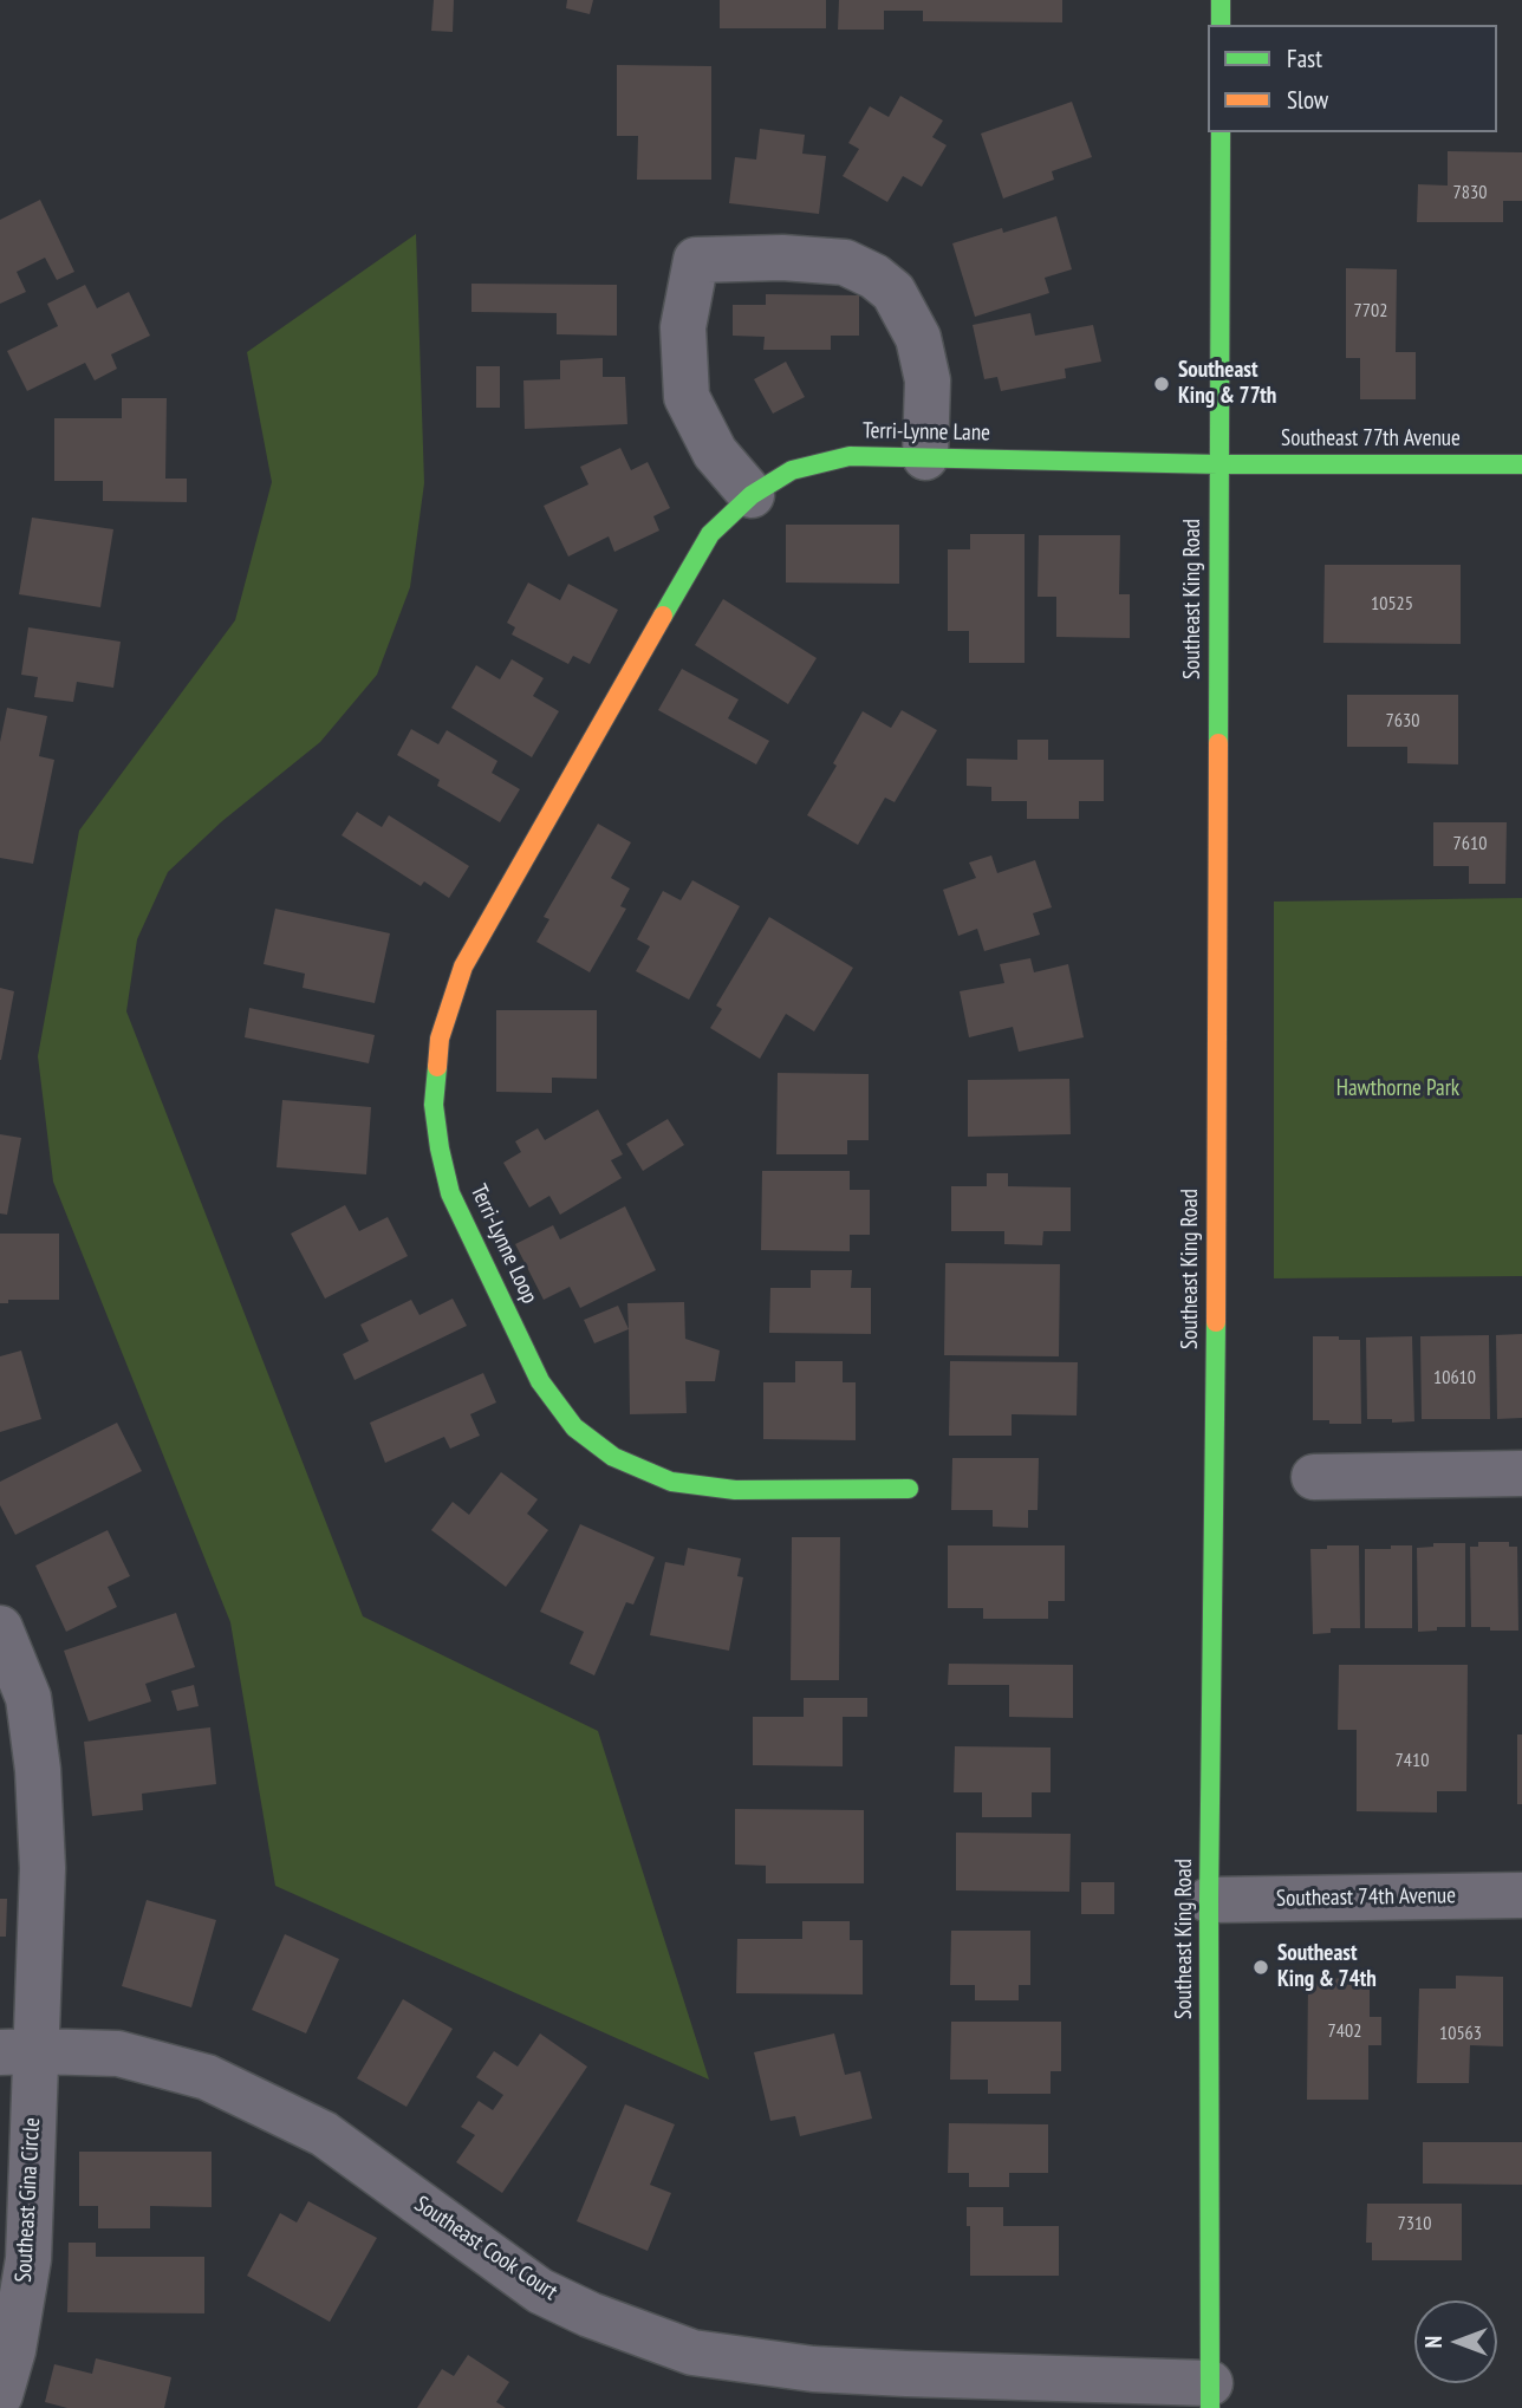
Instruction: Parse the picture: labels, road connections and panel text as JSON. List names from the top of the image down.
{
  "streets": {
    "main road": [
      "Terri-Lynne Lane",
      "Southeast 77th Avenue",
      "Southeast King Road",
      "Terri-Lynne Loop"
    ],
    "street": ["Southeast 74th Avenue", "Southeast Gina Circle", "Southeast Cook Court"]
  },
  "crossings": [
    ["Terri-Lynne Lane", "Southeast 77th Avenue"],
    ["Terri-Lynne Lane", "Southeast King Road"],
    ["Terri-Lynne Lane", "Terri-Lynne Loop"],
    ["Southeast 77th Avenue", "Southeast King Road"],
    ["Southeast King Road", "Southeast 74th Avenue"],
    ["Southeast King Road", "Southeast Cook Court"],
    ["Southeast Gina Circle", "Southeast Cook Court"]
  ],
  "parks": ["Hawthorne Park"],
  "places": ["Southeast King & 77th", "Southeast King & 74th"],
  "house_numbers": [
    "7830",
    "7702",
    "10525",
    "7630",
    "7610",
    "10610",
    "7410",
    "7402",
    "10563",
    "7310"
  ],
  "legend": ["Fast", "Slow"],
  "north": "left"
}
